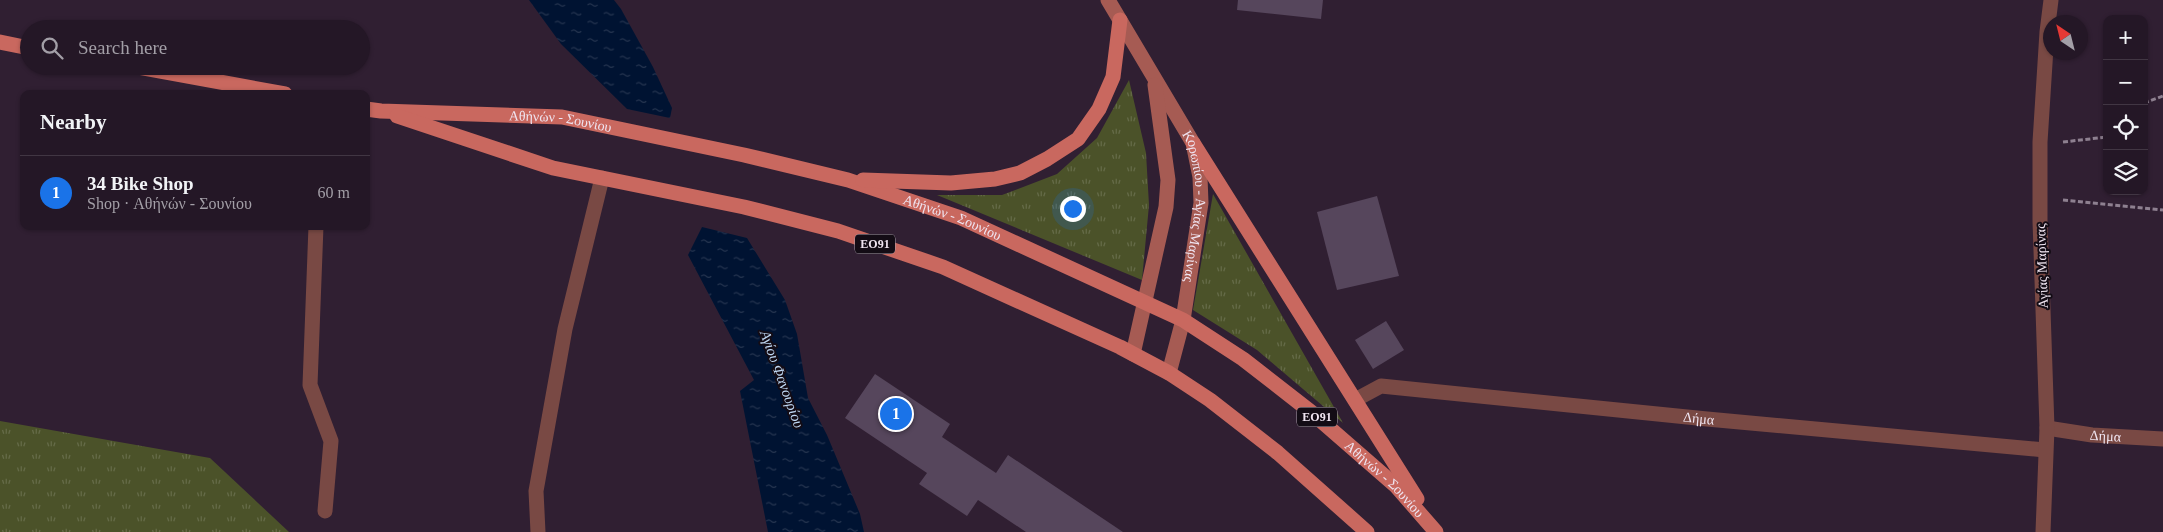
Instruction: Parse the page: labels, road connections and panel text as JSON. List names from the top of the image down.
{
  "streets": {
    "main road": ["Αθήνών - Σουνίου", "Κορωπίου - Αγίας Μαρίνας", "ΕΟ91"],
    "street": ["Αγίας Μαρίνας", "Δήμα"]
  },
  "crossings": [
    ["Αθήνών - Σουνίου", "Κορωπίου - Αγίας Μαρίνας"],
    ["Αγίας Μαρίνας", "Δήμα"]
  ],
  "water": ["Αγίου Φανουρίου"],
  "north": "top left",
  "page": {
    "map_buttons": ["+", "−"],
    "search": "Search here",
    "heading": "Nearby",
    "list": [
      {
        "mark": "1",
        "name": "34 Bike Shop",
        "note": "Shop · Αθήνών - Σουνίου",
        "value": "60 m"
      }
    ],
    "pins": "1"
  }
}
